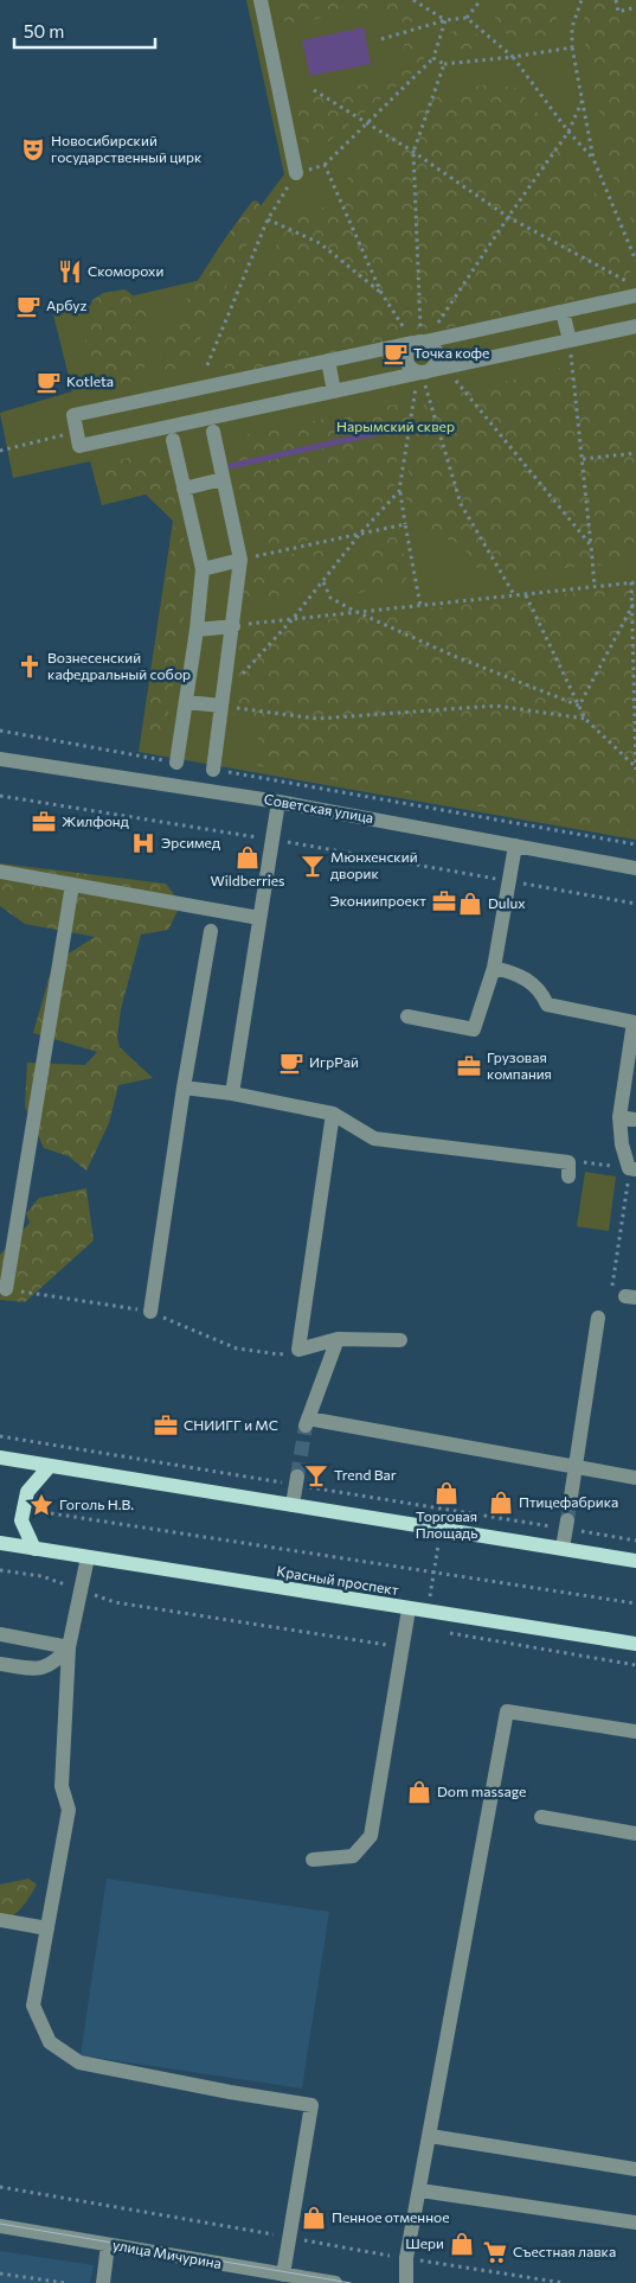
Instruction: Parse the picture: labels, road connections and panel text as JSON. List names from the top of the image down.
{
  "streets": {
    "main road": ["Красный проспект"],
    "street": ["Советская улица", "улица Мичурина"]
  },
  "parks": ["Нарымский сквер"],
  "places": {
    "theatre": ["Новосибирский государственный цирк"],
    "restaurant": ["Скоморохи"],
    "cafe": [
      "Арбуz",
      "Точка кофе",
      "Kotleta",
      "ИгрРай"
    ],
    "church": ["Вознесенский кафедральный собор"],
    "office": [
      "Жилфонд",
      "Экониипроект",
      "Грузовая компания",
      "СНИИГГ и МС"
    ],
    "hospital": ["Эрсимед"],
    "shop": [
      "Wildberries",
      "Dulux",
      "Торговая Площадь",
      "Птицефабрика",
      "Dom massage",
      "Пенное отменное",
      "Шери"
    ],
    "bar": ["Мюнхенский дворик", "Trend Bar"],
    "place": ["Гоголь Н.В."],
    "supermarket": ["Съестная лавка"]
  },
  "scale_bar": "50 m"
}
